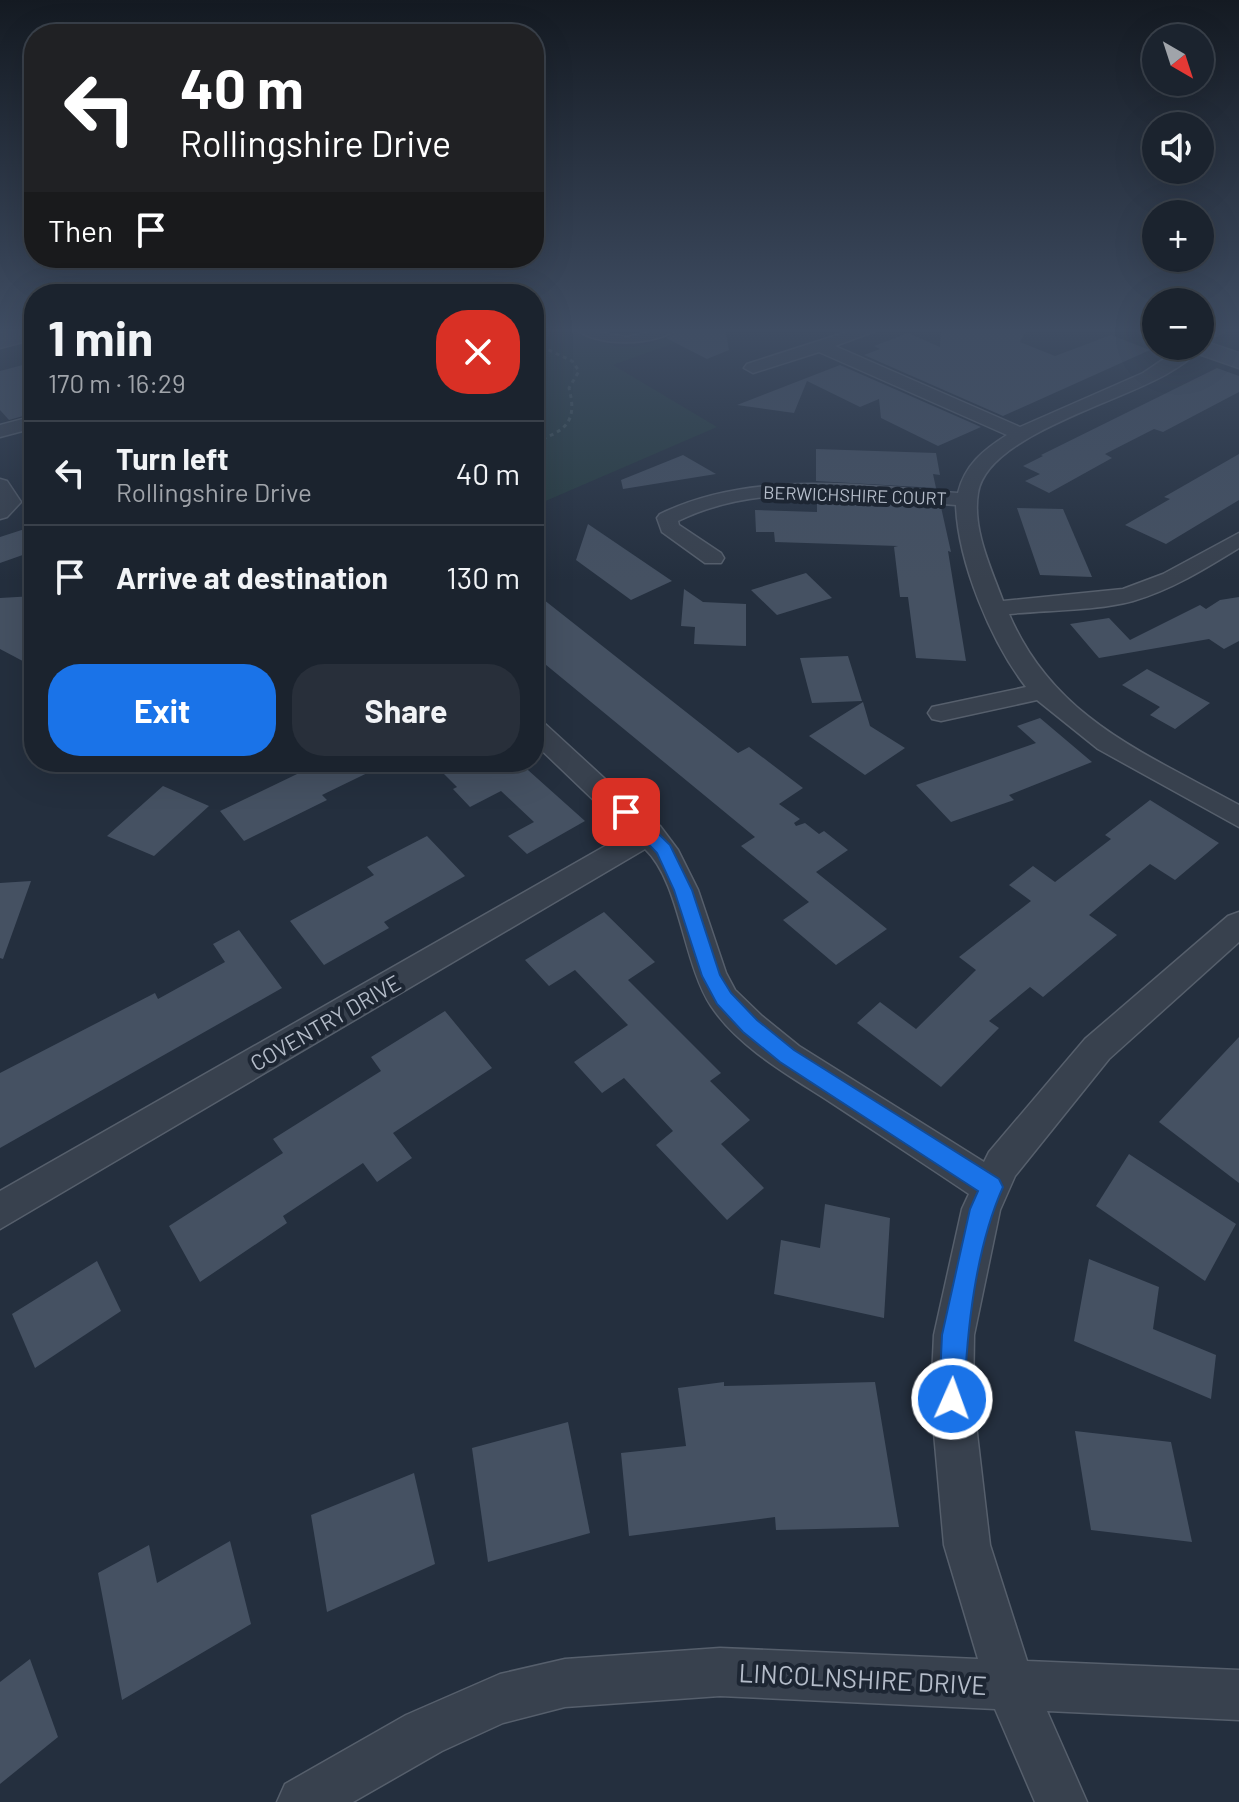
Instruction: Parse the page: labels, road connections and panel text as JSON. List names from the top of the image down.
{
  "streets": {
    "street": ["BERWICHSHIRE COURT", "COVENTRY DRIVE", "LINCOLNSHIRE DRIVE"]
  },
  "north": "bottom right",
  "page": {
    "map_buttons": ["+", "−"],
    "turn": ["40 m", "Rollingshire Drive"],
    "then": "Then",
    "heading": ["1 min", "170 m · 16:29"],
    "list": [
      {
        "name": "Turn left",
        "note": "Rollingshire Drive",
        "value": "40 m"
      },
      {
        "name": "Arrive at destination",
        "value": "130 m"
      }
    ],
    "buttons": ["Exit", "Share"]
  }
}
